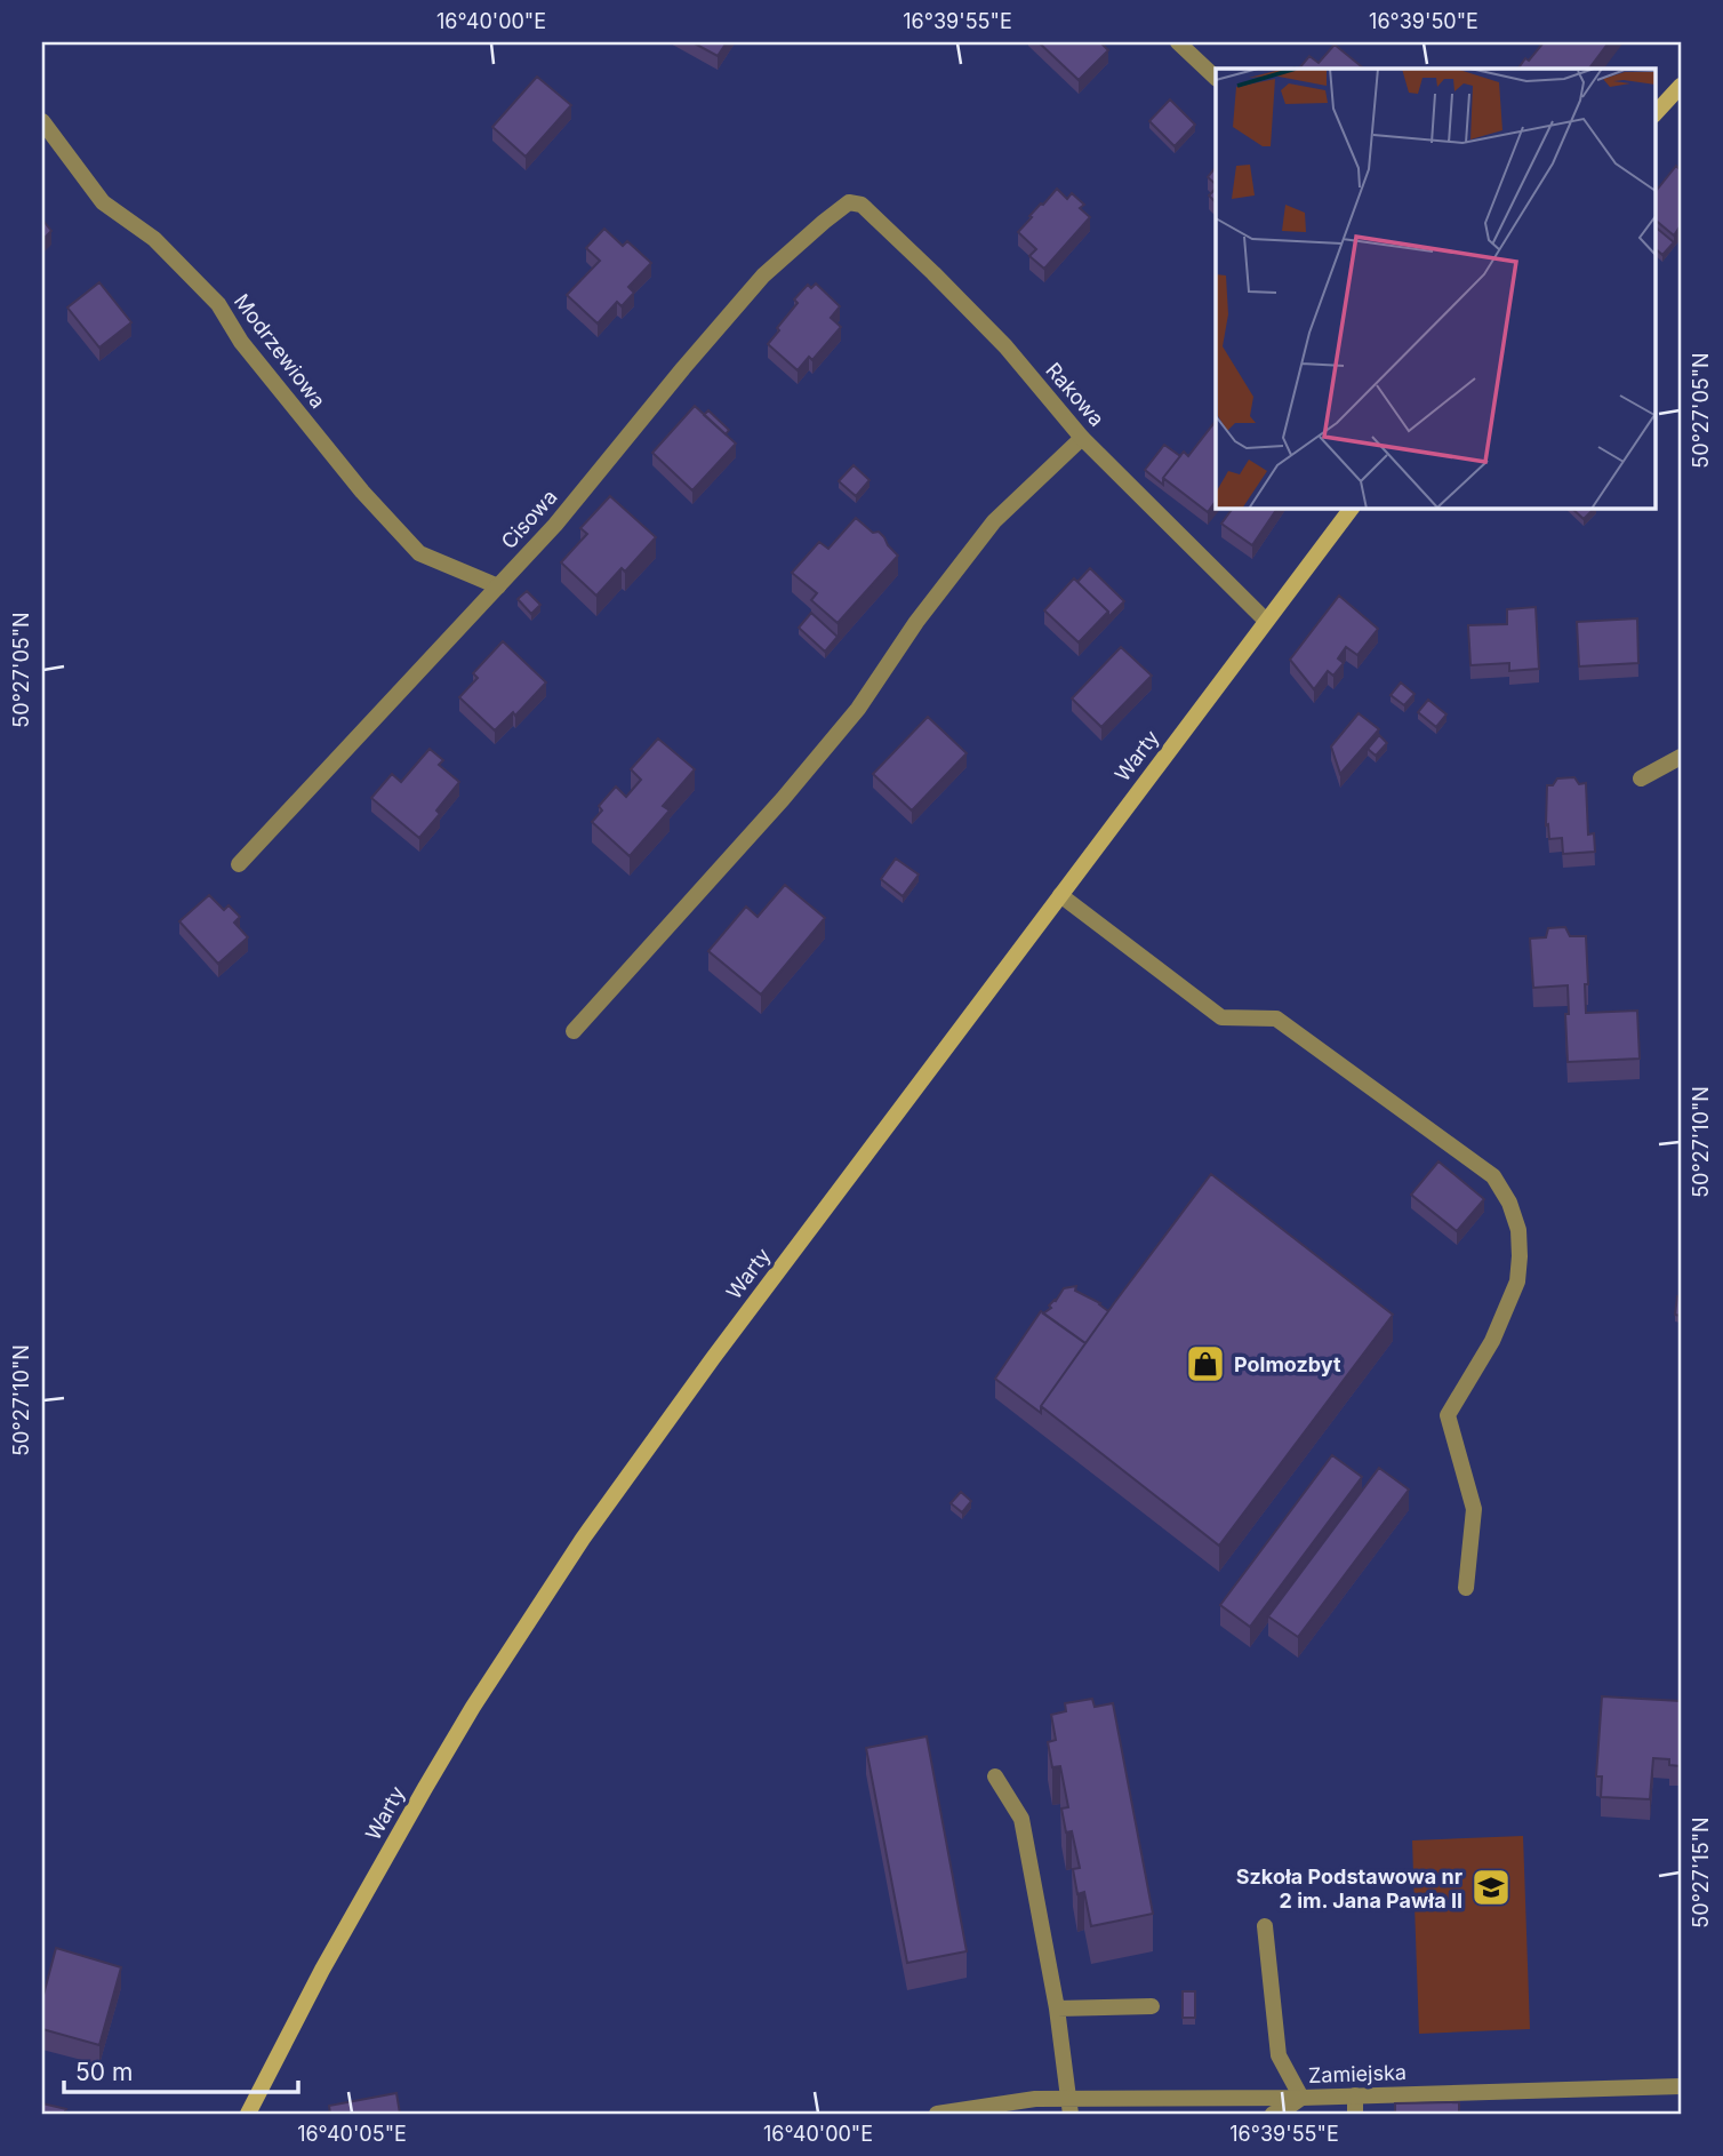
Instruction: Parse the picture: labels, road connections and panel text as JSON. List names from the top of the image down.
{
  "streets": {
    "main road": ["Warty"],
    "street": [
      "Modrzewiowa",
      "Rakowa",
      "Cisowa",
      "Zamiejska"
    ]
  },
  "crossings": [
    ["Modrzewiowa", "Cisowa"],
    ["Rakowa", "Cisowa"],
    ["Rakowa", "Warty"]
  ],
  "places": {
    "shop": ["Polmozbyt"],
    "school or university": ["Szkoła Podstawowa nr 2 im. Jana Pawła II"]
  },
  "scale_bar": "50 m",
  "coordinates": [
    "16°40'00\"E",
    "16°39'55\"E",
    "16°39'50\"E",
    "50°27'05\"N",
    "50°27'10\"N",
    "50°27'15\"N",
    "16°40'05\"E"
  ]
}
